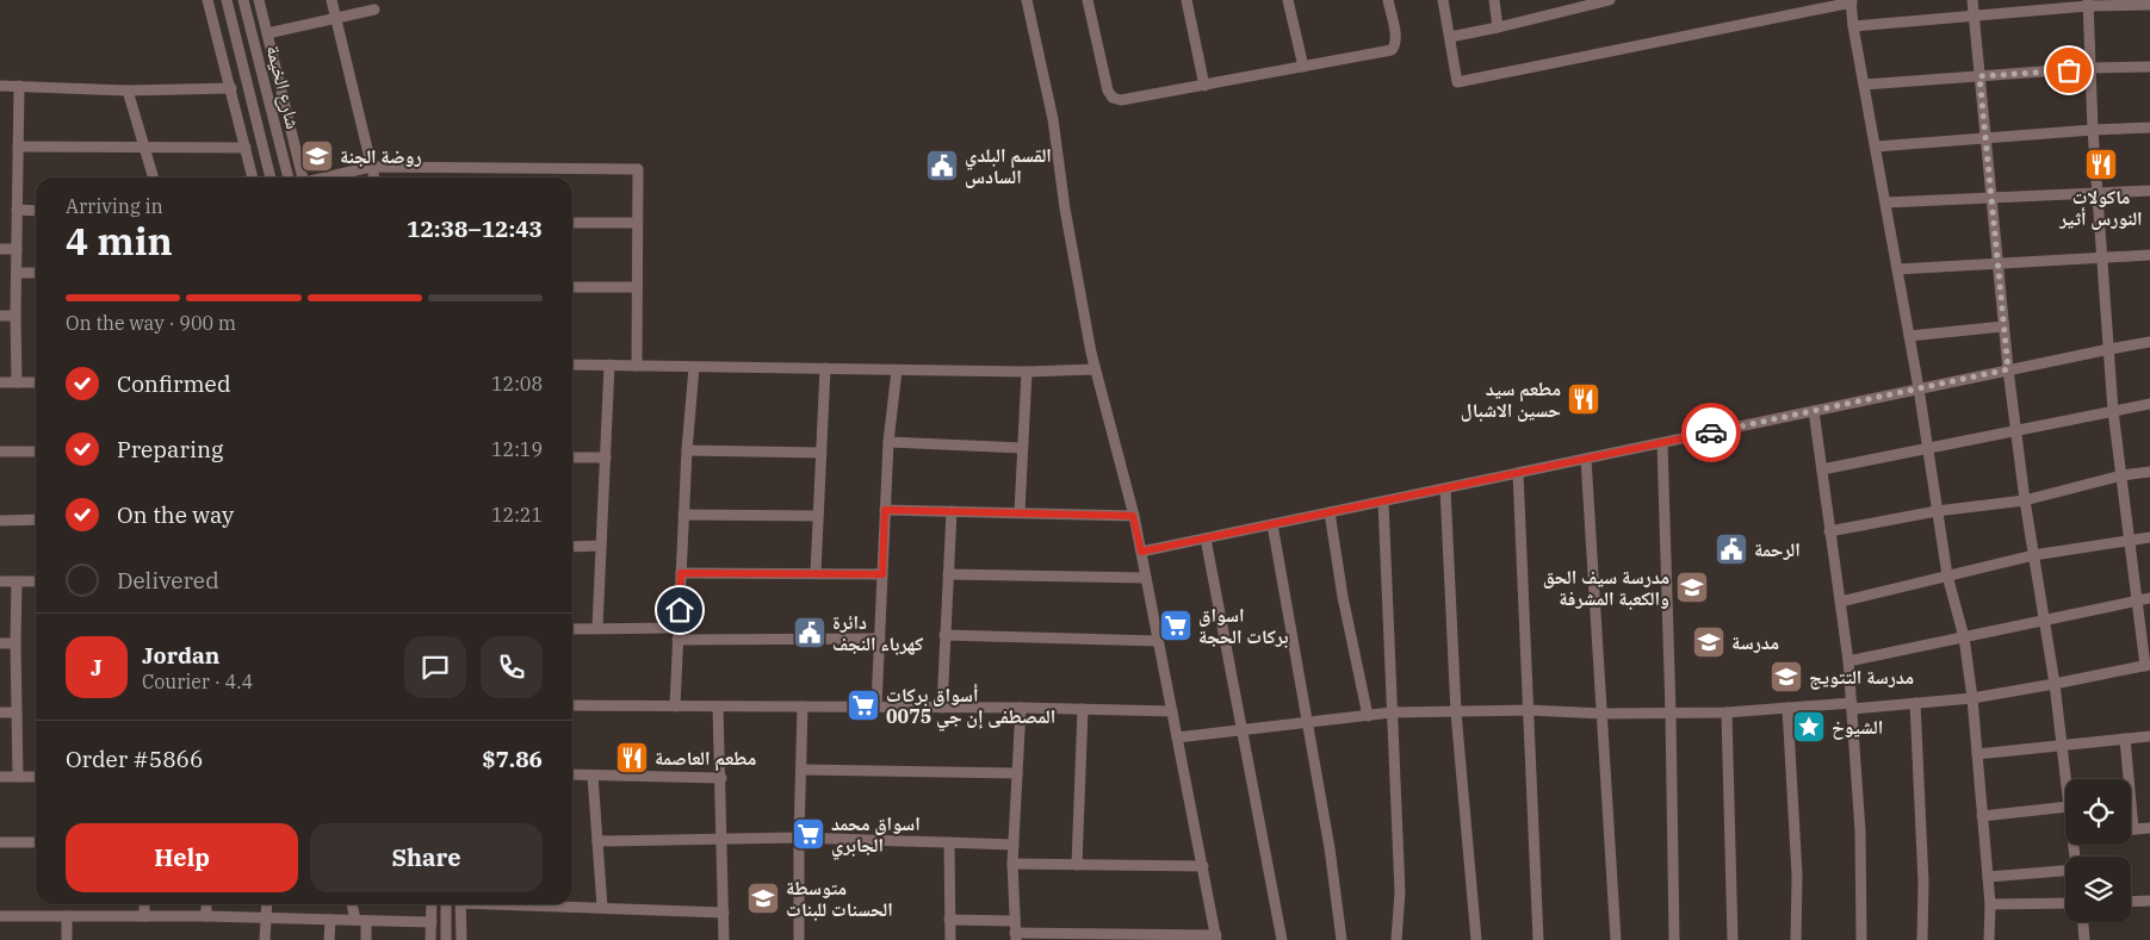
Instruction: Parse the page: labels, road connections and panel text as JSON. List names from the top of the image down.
{
  "streets": {
    "street": ["شارع الخيمة"]
  },
  "places": {
    "school or university": [
      "روضة الجنة",
      "مدرسة سيف الحق والكعبة المشرفة",
      "مدرسة",
      "مدرسة التتويج",
      "متوسطة الحسنات للبنات"
    ],
    "restaurant": ["ماكولات النورس أثير", "مطعم سيد حسين الاشبال", "مطعم العاصمة"],
    "public building": ["القسم البلدي السادس", "الرحمة", "دائرة كهرباء النجف"],
    "supermarket": ["اسواق بركات الحجة", "أسواق بركات المصطفی إن جي 0075", "اسواق محمد الجابري"],
    "place": ["الشيوخ"]
  },
  "page": {
    "heading": ["4 min", "Arriving in", "12:38–12:43"],
    "panel": [
      "Jordan",
      "Courier · 4.4",
      "Order #5866",
      "$7.86"
    ],
    "bar": "On the way · 900 m",
    "list": [
      ["Confirmed", "12:08"],
      ["Preparing", "12:19"],
      ["On the way", "12:21"],
      "Delivered"
    ],
    "round": "J",
    "buttons": ["Help", "Share"]
  }
}
